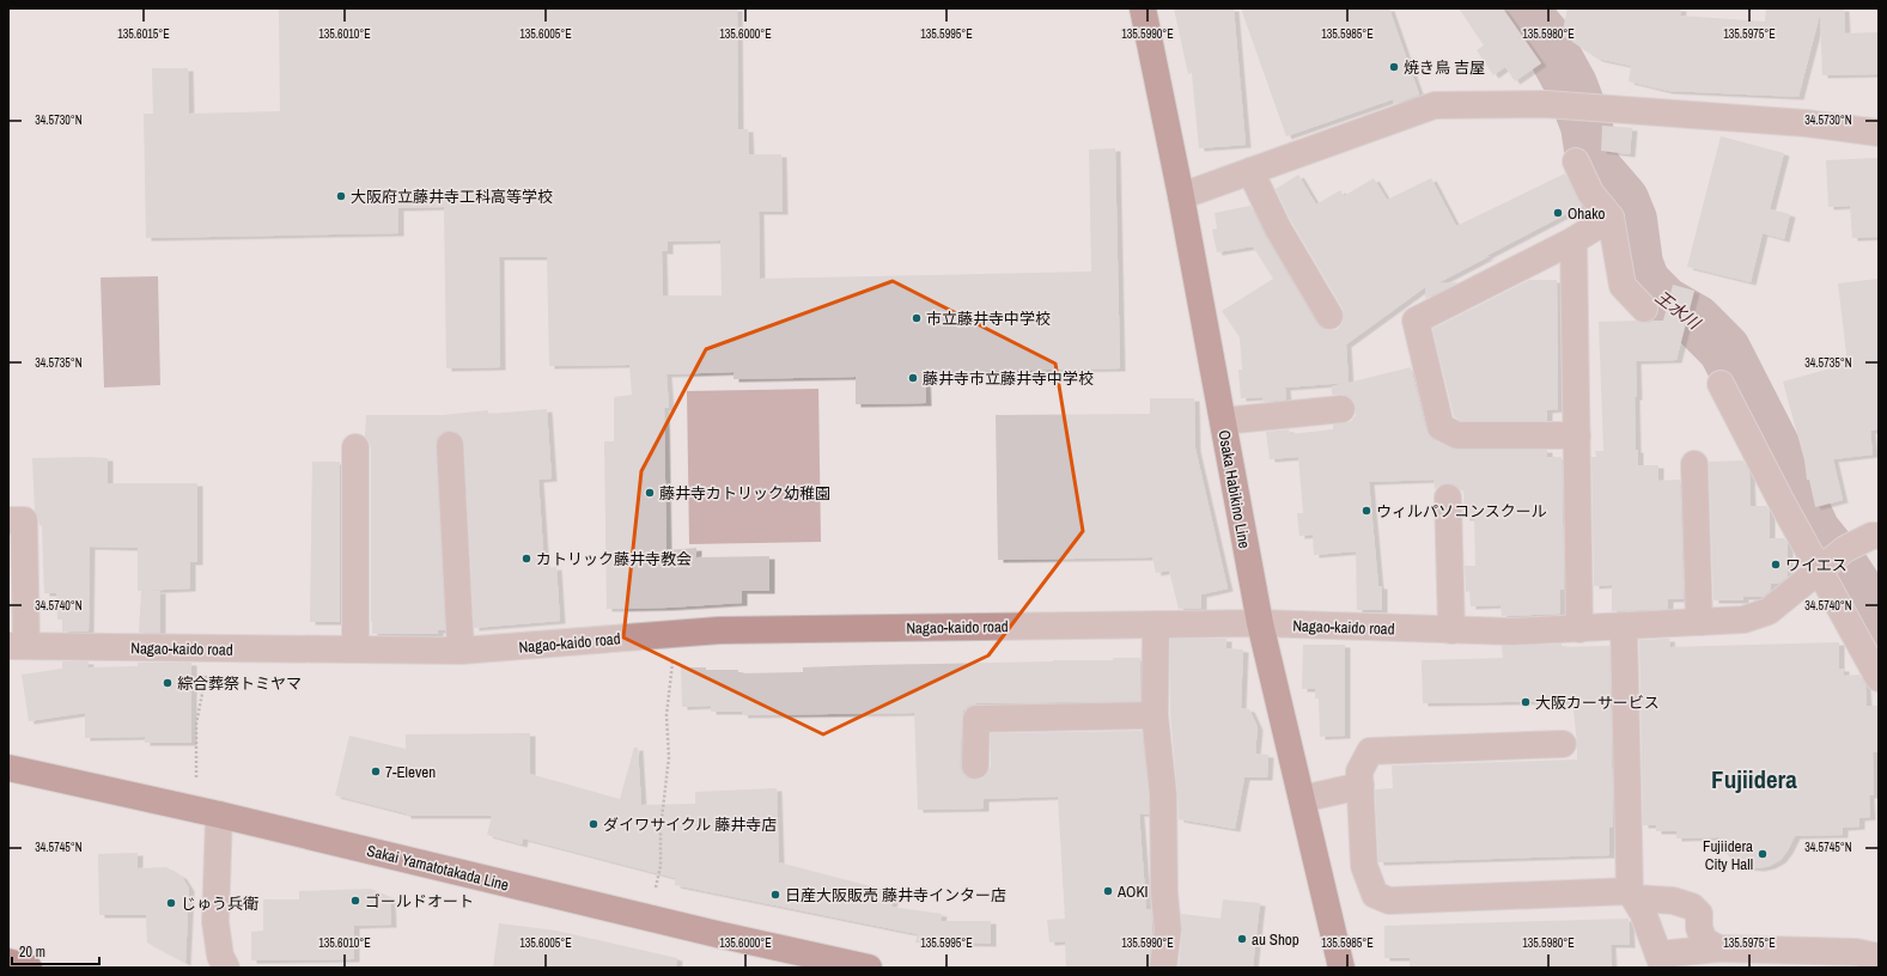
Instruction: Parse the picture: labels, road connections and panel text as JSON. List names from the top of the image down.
{
  "streets": {
    "main road": ["Osaka Habikino Line", "Sakai Yamatotakada Line"],
    "street": ["Nagao-kaido road"]
  },
  "crossings": [
    ["Osaka Habikino Line", "Nagao-kaido road"]
  ],
  "districts": ["Fujiidera"],
  "water": ["王水川"],
  "places": [
    "焼き鳥 吉屋",
    "大阪府立藤井寺工科高等学校",
    "Ohako",
    "市立藤井寺中学校",
    "藤井寺市立藤井寺中学校",
    "藤井寺カトリック幼稚園",
    "ウィルパソコンスクール",
    "カトリック藤井寺教会",
    "ワイエス",
    "綜合葬祭トミヤマ",
    "大阪カーサービス",
    "7-Eleven",
    "ダイワサイクル 藤井寺店",
    "Fujiidera City Hall",
    "AOKI",
    "日産大阪販売 藤井寺インター店",
    "ゴールドオート",
    "じゅう兵衛",
    "au Shop"
  ],
  "scale_bar": "20 m",
  "coordinates": [
    "135.6015°E",
    "135.6010°E",
    "135.6005°E",
    "135.6000°E",
    "135.5995°E",
    "135.5990°E",
    "135.5985°E",
    "135.5980°E",
    "135.5975°E",
    "34.5730°N",
    "34.5735°N",
    "34.5740°N",
    "34.5745°N"
  ]
}
